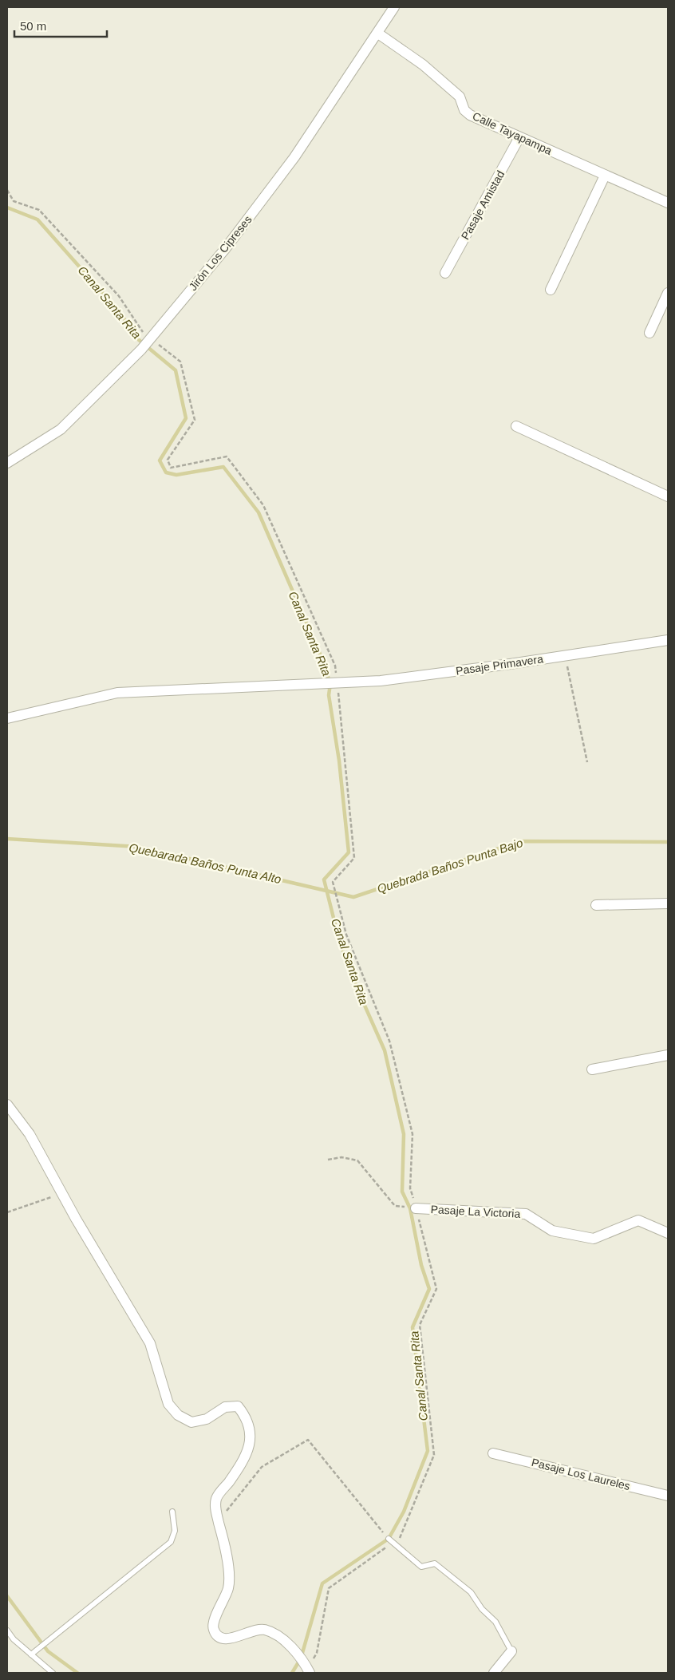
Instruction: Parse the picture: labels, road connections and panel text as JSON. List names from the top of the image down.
{
  "streets": {
    "street": [
      "Calle Tayapampa",
      "Pasaje Amistad",
      "Jirón Los Cipreses",
      "Pasaje Primavera",
      "Pasaje La Victoria",
      "Pasaje Los Laureles"
    ]
  },
  "crossings": [
    ["Calle Tayapampa", "Pasaje Amistad"],
    ["Calle Tayapampa", "Jirón Los Cipreses"]
  ],
  "water": ["Canal Santa Rita", "Quebarada Baños Punta Alto", "Quebrada Baños Punta Bajo"],
  "scale_bar": "50 m"
}
